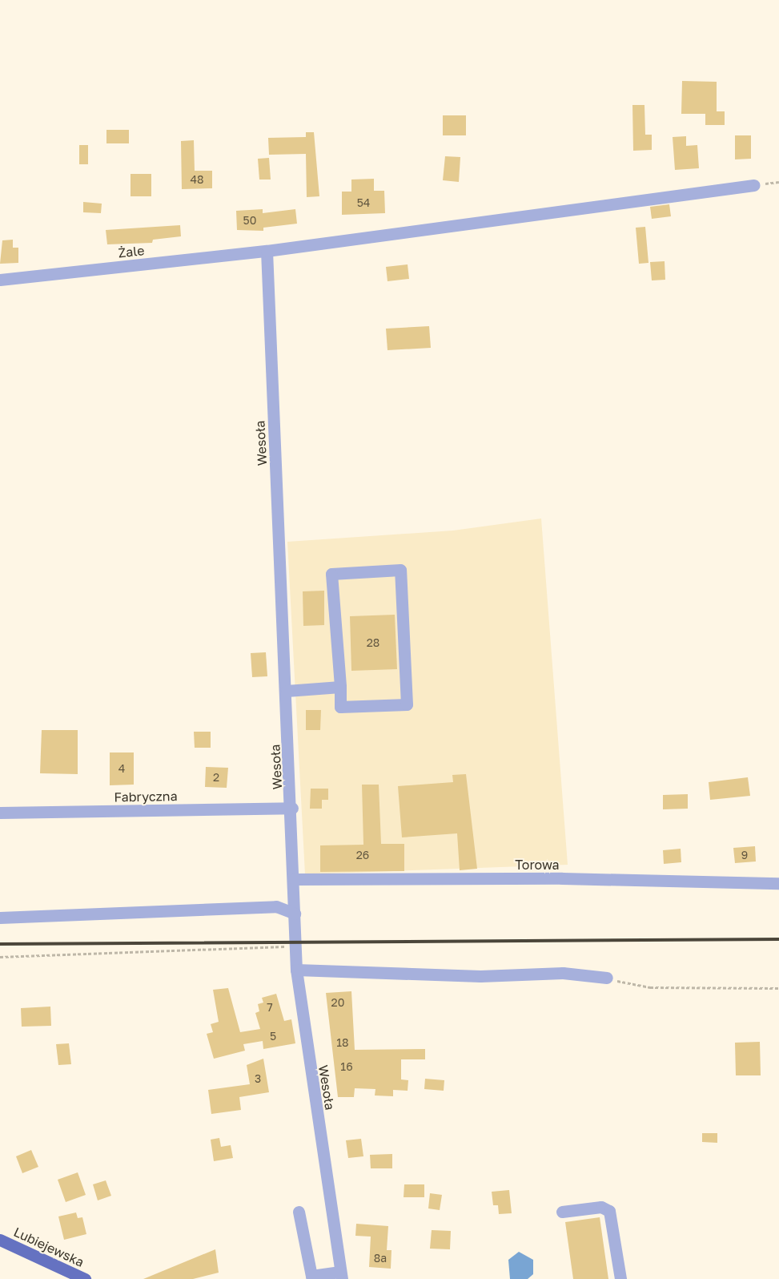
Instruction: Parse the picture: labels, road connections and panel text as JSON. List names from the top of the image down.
{
  "streets": {
    "main road": ["Lubiejewska"],
    "street": [
      "Żale",
      "Wesoła",
      "Fabryczna",
      "Torowa"
    ]
  },
  "crossings": [
    ["Żale", "Wesoła"],
    ["Wesoła", "Fabryczna"],
    ["Wesoła", "Torowa"]
  ],
  "house_numbers": [
    "48",
    "54",
    "50",
    "28",
    "4",
    "2",
    "26",
    "9",
    "20",
    "7",
    "5",
    "18",
    "16",
    "3",
    "8a"
  ]
}
